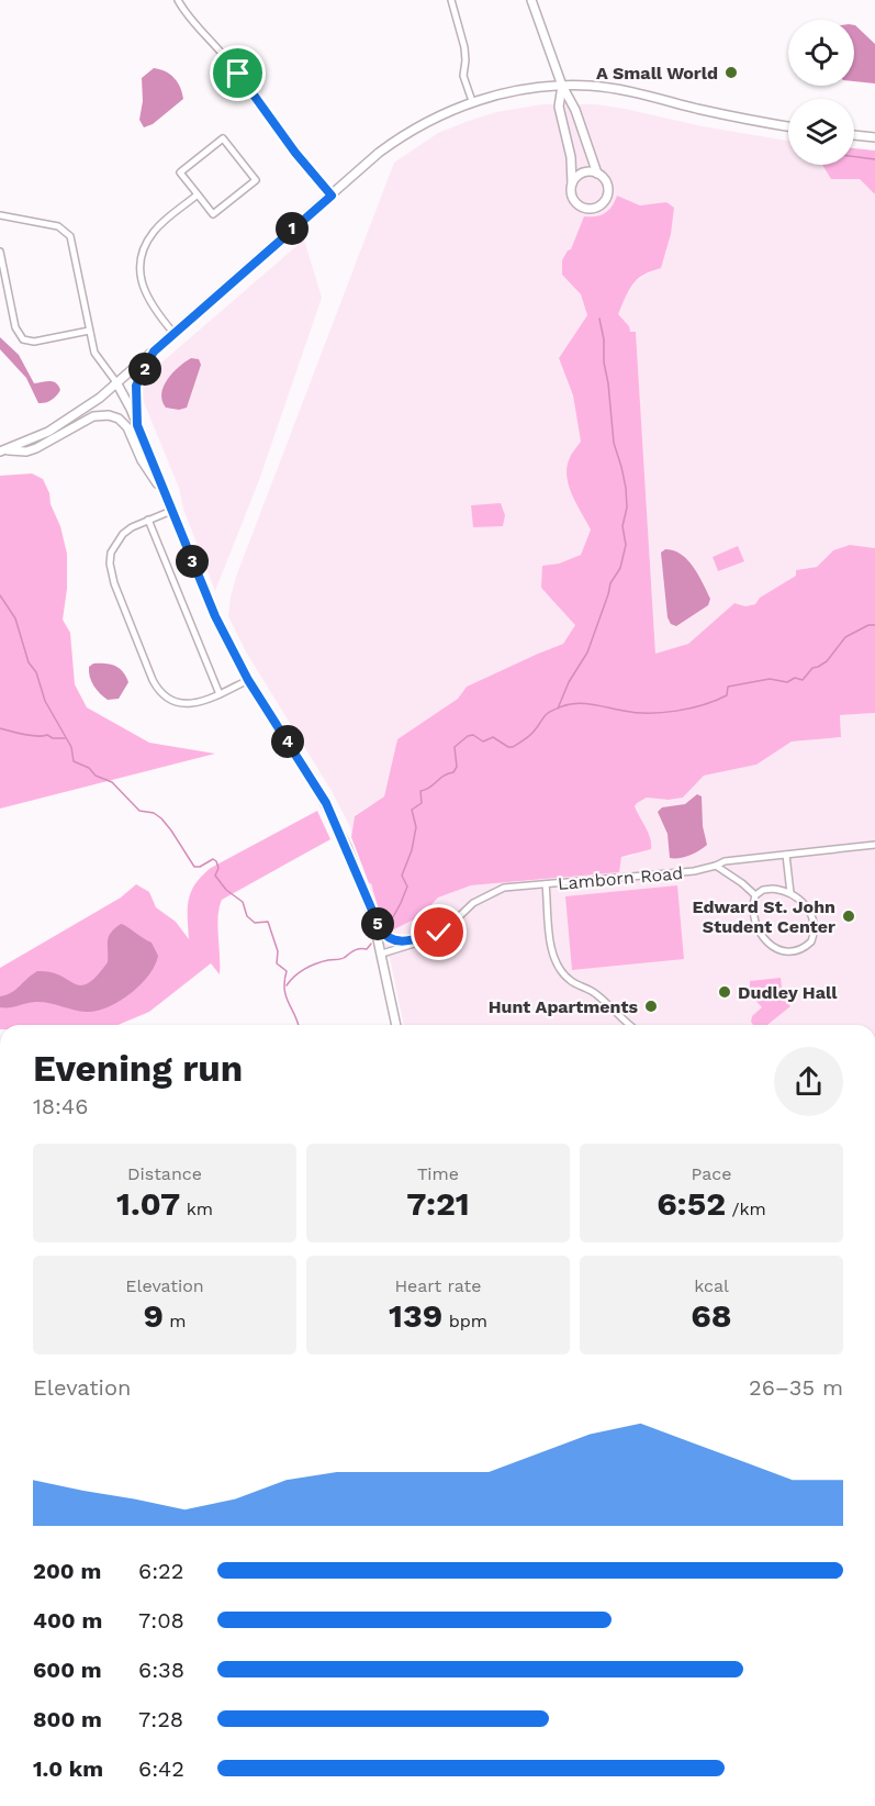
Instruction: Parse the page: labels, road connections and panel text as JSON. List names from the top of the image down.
{
  "streets": {
    "street": ["Lamborn Road"]
  },
  "places": [
    "A Small World",
    "Edward St. John Student Center",
    "Dudley Hall",
    "Hunt Apartments"
  ],
  "page": {
    "pins": [
      "1",
      "2",
      "3",
      "4",
      "5"
    ],
    "heading": ["Evening run", "18:46"],
    "stats": [
      ["Distance", "1.07 km"],
      ["Time", "7:21"],
      ["Pace", "6:52 /km"],
      ["Elevation", "9 m"],
      ["Heart rate", "139 bpm"],
      ["kcal", "68"]
    ],
    "chart": ["Elevation", "26–35 m"],
    "list": [
      {
        "name": "200 m",
        "note": "6:22"
      },
      {
        "name": "400 m",
        "note": "7:08"
      },
      {
        "name": "600 m",
        "note": "6:38"
      },
      {
        "name": "800 m",
        "note": "7:28"
      },
      {
        "name": "1.0 km",
        "note": "6:42"
      }
    ]
  }
}
